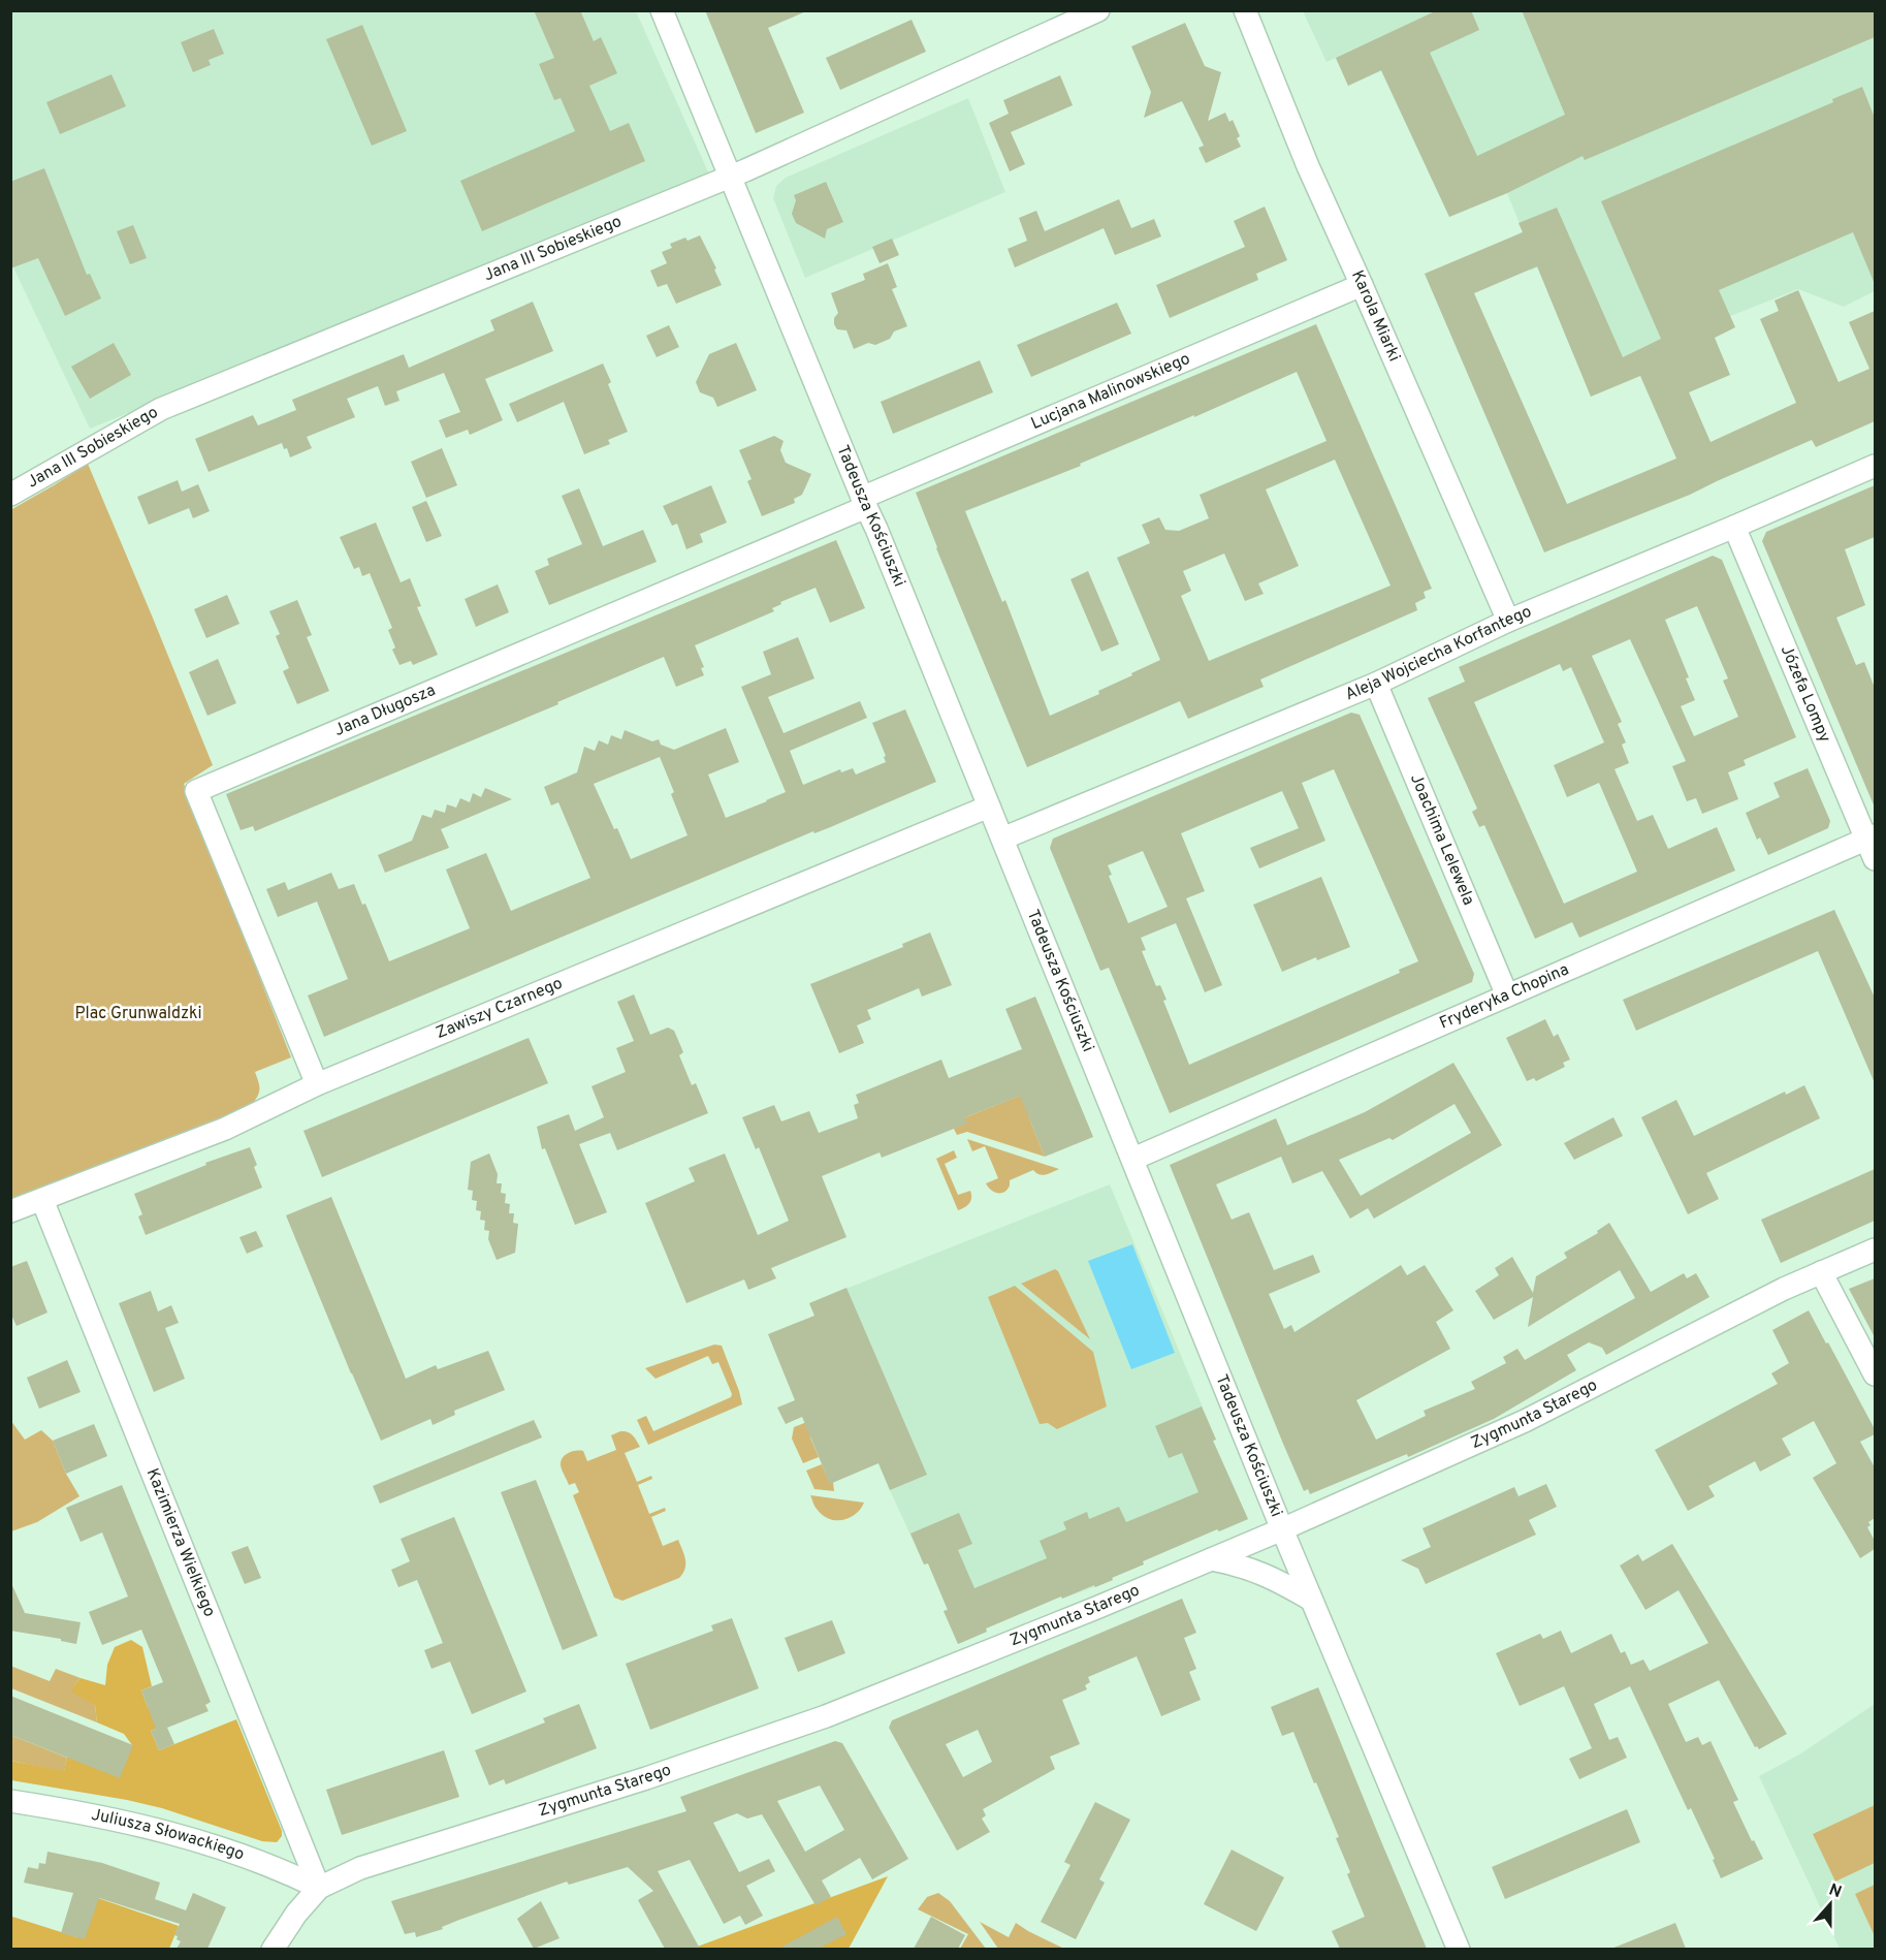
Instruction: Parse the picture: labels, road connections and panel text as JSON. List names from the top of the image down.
{
  "streets": {
    "street": [
      "Jana III Sobieskiego",
      "Karola Miarki",
      "Lucjana Malinowskiego",
      "Tadeusza Kościuszki",
      "Aleja Wojciecha Korfantego",
      "Józefa Lompy",
      "Jana Długosza",
      "Joachima Lelewela",
      "Fryderyka Chopina",
      "Zawiszy Czarnego",
      "Zygmunta Starego",
      "Kazimierza Wielkiego",
      "Juliusza Słowackiego"
    ]
  },
  "crossings": [
    ["Jana III Sobieskiego", "Tadeusza Kościuszki"],
    ["Karola Miarki", "Lucjana Malinowskiego"],
    ["Karola Miarki", "Aleja Wojciecha Korfantego"],
    ["Lucjana Malinowskiego", "Tadeusza Kościuszki"],
    ["Lucjana Malinowskiego", "Jana Długosza"],
    ["Tadeusza Kościuszki", "Aleja Wojciecha Korfantego"],
    ["Tadeusza Kościuszki", "Jana Długosza"],
    ["Tadeusza Kościuszki", "Fryderyka Chopina"],
    ["Tadeusza Kościuszki", "Zawiszy Czarnego"],
    ["Tadeusza Kościuszki", "Zygmunta Starego"],
    ["Aleja Wojciecha Korfantego", "Józefa Lompy"],
    ["Aleja Wojciecha Korfantego", "Joachima Lelewela"],
    ["Józefa Lompy", "Fryderyka Chopina"],
    ["Jana Długosza", "Zawiszy Czarnego"],
    ["Joachima Lelewela", "Fryderyka Chopina"],
    ["Zawiszy Czarnego", "Kazimierza Wielkiego"],
    ["Zygmunta Starego", "Kazimierza Wielkiego"],
    ["Zygmunta Starego", "Juliusza Słowackiego"],
    ["Kazimierza Wielkiego", "Juliusza Słowackiego"]
  ],
  "parks": ["Plac Grunwaldzki"],
  "north": "top"
}
